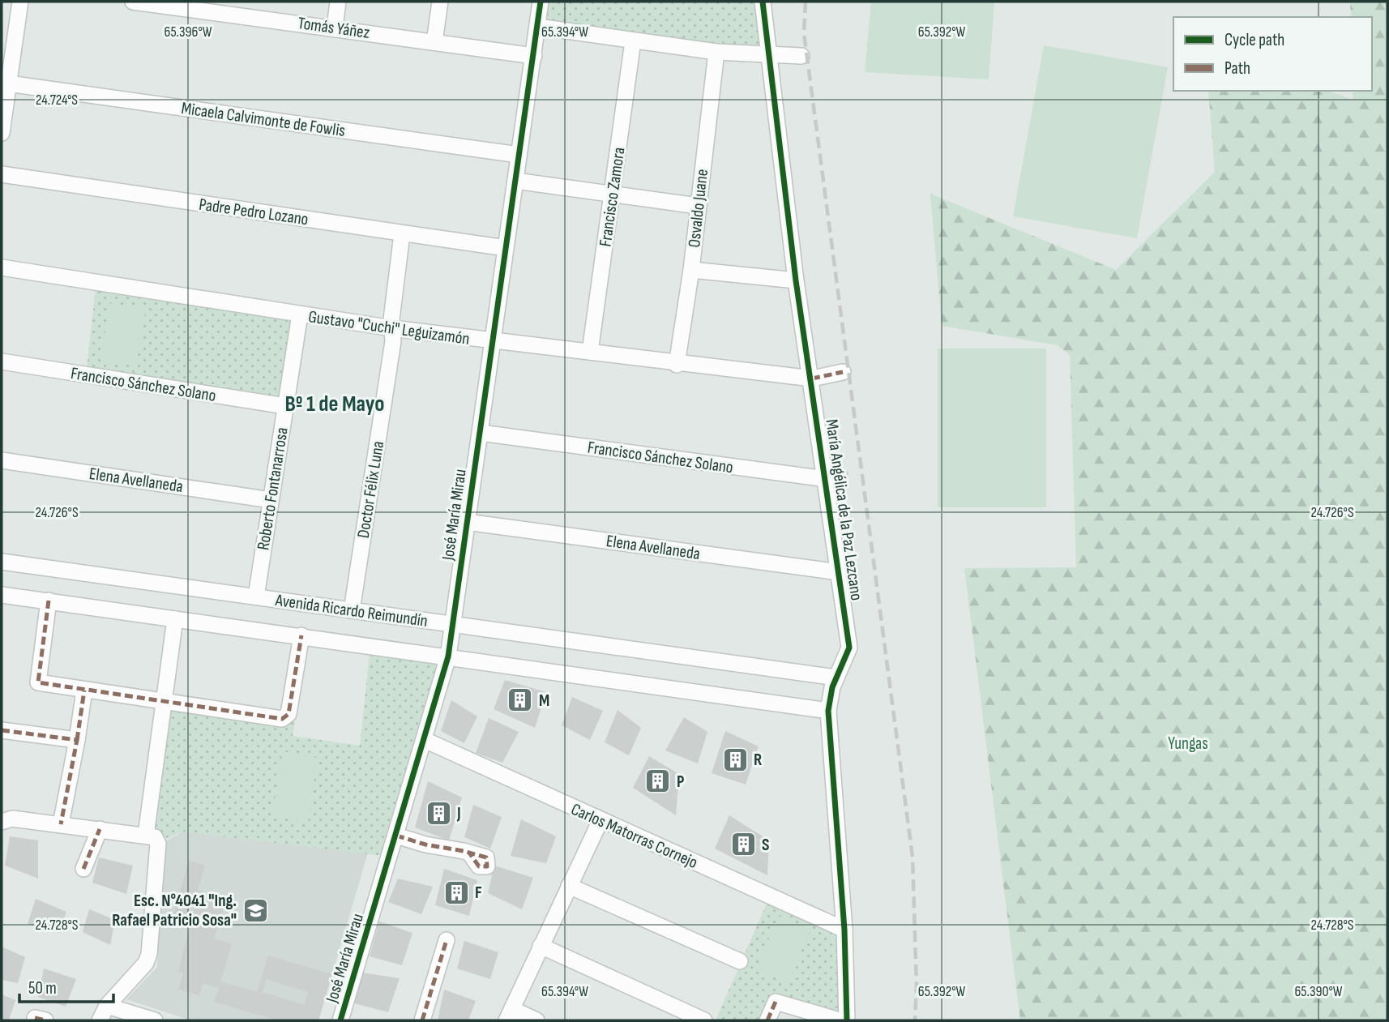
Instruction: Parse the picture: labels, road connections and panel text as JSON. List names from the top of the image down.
{
  "streets": {
    "street": [
      "Tomás Yáñez",
      "Micaela Calvimonte de Fowlis",
      "Francisco Zamora",
      "Osvaldo Juane",
      "Padre Pedro Lozano",
      "Gustavo \"Cuchi\" Leguizamón",
      "Francisco Sánchez Solano",
      "Elena Avellaneda",
      "Roberto Fontanarrosa",
      "Doctor Félix Luna",
      "María Angélica de la Paz Lezcano",
      "José María Mirau",
      "Avenida Ricardo Reimundín",
      "Carlos Matorras Cornejo"
    ]
  },
  "crossings": [
    ["Tomás Yáñez", "José María Mirau"],
    ["Micaela Calvimonte de Fowlis", "José María Mirau"],
    ["Francisco Zamora", "Gustavo \"Cuchi\" Leguizamón"],
    ["Osvaldo Juane", "Gustavo \"Cuchi\" Leguizamón"],
    ["Padre Pedro Lozano", "Doctor Félix Luna"],
    ["Padre Pedro Lozano", "José María Mirau"],
    ["Gustavo \"Cuchi\" Leguizamón", "Roberto Fontanarrosa"],
    ["Gustavo \"Cuchi\" Leguizamón", "Doctor Félix Luna"],
    ["Gustavo \"Cuchi\" Leguizamón", "María Angélica de la Paz Lezcano"],
    ["Gustavo \"Cuchi\" Leguizamón", "José María Mirau"],
    ["Francisco Sánchez Solano", "Roberto Fontanarrosa"],
    ["Francisco Sánchez Solano", "María Angélica de la Paz Lezcano"],
    ["Francisco Sánchez Solano", "José María Mirau"],
    ["Elena Avellaneda", "Roberto Fontanarrosa"],
    ["Elena Avellaneda", "María Angélica de la Paz Lezcano"],
    ["Elena Avellaneda", "José María Mirau"],
    ["Roberto Fontanarrosa", "Avenida Ricardo Reimundín"],
    ["Doctor Félix Luna", "Avenida Ricardo Reimundín"],
    ["María Angélica de la Paz Lezcano", "Avenida Ricardo Reimundín"],
    ["María Angélica de la Paz Lezcano", "Carlos Matorras Cornejo"],
    ["José María Mirau", "Avenida Ricardo Reimundín"],
    ["José María Mirau", "Carlos Matorras Cornejo"]
  ],
  "districts": ["Bº 1 de Mayo"],
  "parks": ["Yungas"],
  "places": {
    "building": [
      "M",
      "R",
      "P",
      "J",
      "S",
      "F"
    ],
    "school or university": ["Esc. N°4041 \"Ing. Rafael Patricio Sosa\""]
  },
  "legend": ["Cycle path", "Path"],
  "scale_bar": "50 m",
  "coordinates": [
    "65.396°W",
    "65.394°W",
    "65.392°W",
    "24.724°S",
    "24.726°S",
    "24.728°S",
    "65.390°W"
  ]
}
